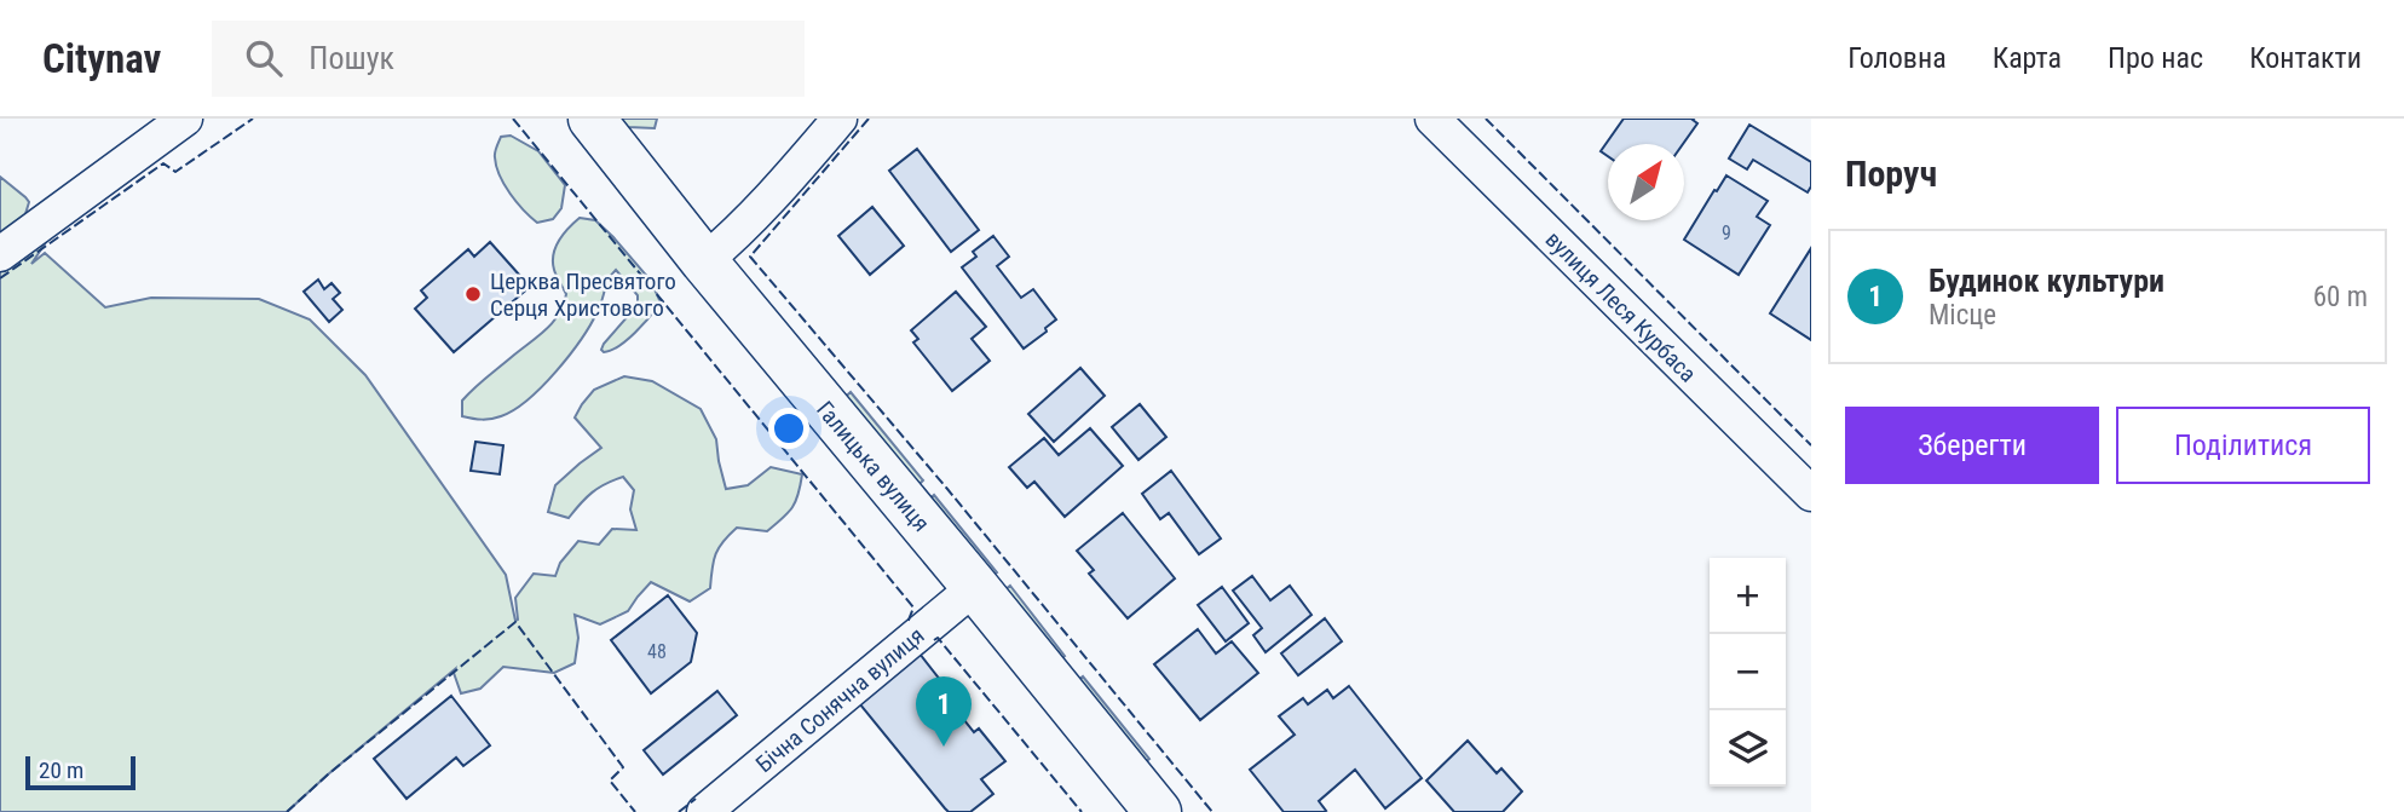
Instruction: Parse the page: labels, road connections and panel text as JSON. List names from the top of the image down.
{
  "streets": {
    "street": ["вулиця Леся Курбаса", "Галицька вулиця", "Бічна Сонячна вулиця"]
  },
  "crossings": [
    ["Галицька вулиця", "Бічна Сонячна вулиця"]
  ],
  "places": ["Церква Пресвятого Серця Христового"],
  "house_numbers": ["9", "48"],
  "scale_bar": "20 m",
  "north": "top right",
  "page": {
    "header": "Citynav",
    "search": "Пошук",
    "nav": [
      "Головна",
      "Карта",
      "Про нас",
      "Контакти"
    ],
    "heading": "Поруч",
    "list": [
      {
        "mark": "1",
        "name": "Будинок культури",
        "note": "Місце",
        "value": "60 m"
      }
    ],
    "buttons": ["Зберегти", "Поділитися"],
    "map_buttons": ["+", "−"],
    "pins": "1",
    "scale": "20 m"
  }
}
